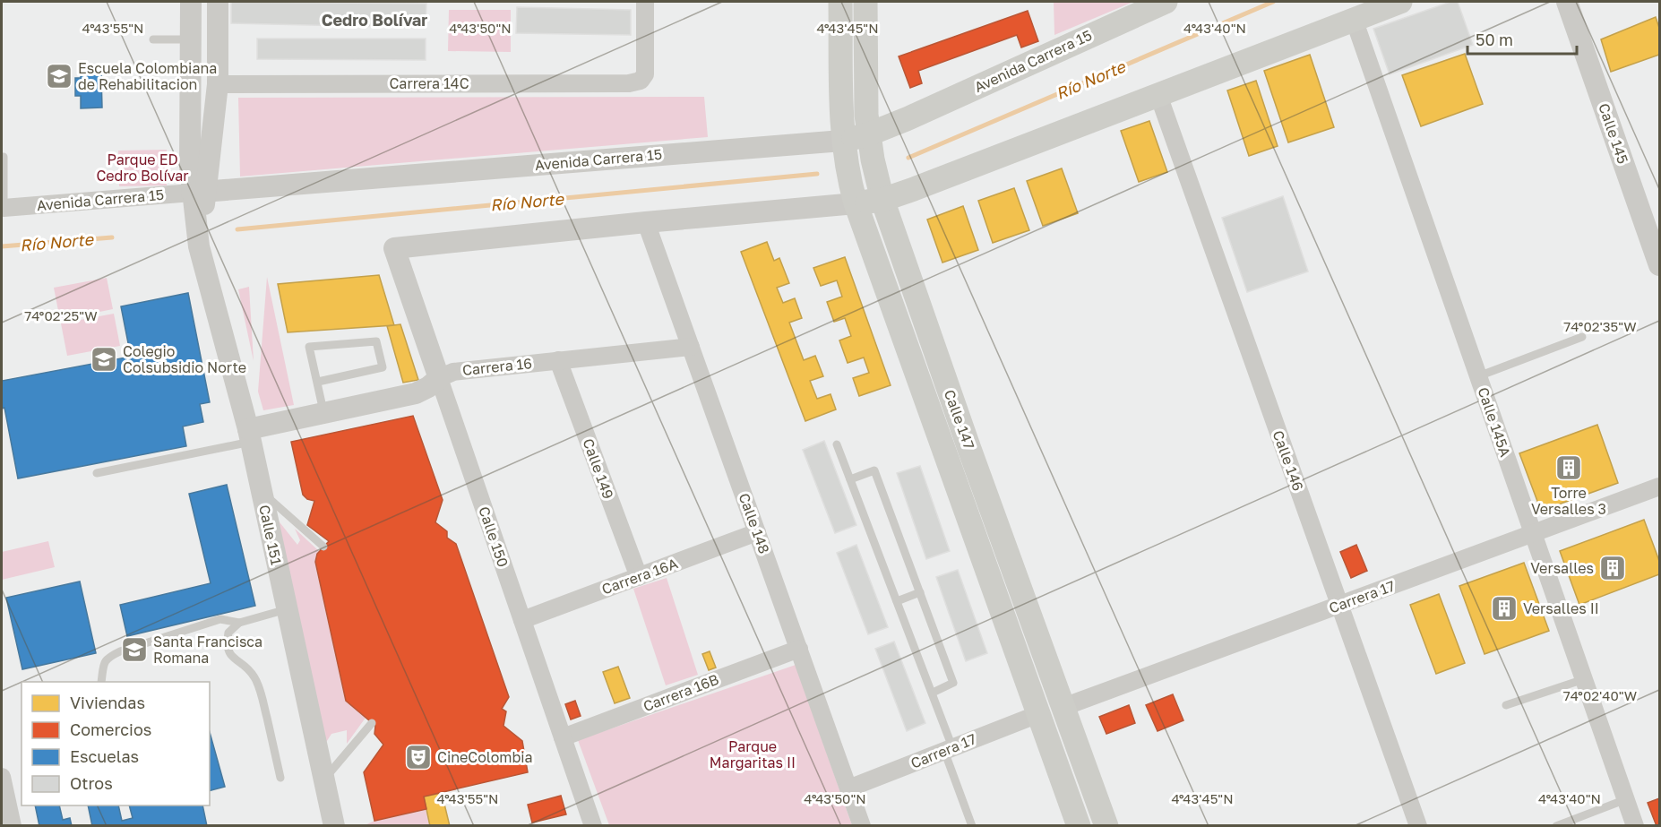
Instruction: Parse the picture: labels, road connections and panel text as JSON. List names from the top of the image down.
{
  "streets": {
    "main road": ["Avenida Carrera 15", "Calle 147"],
    "street": [
      "Carrera 14C",
      "Calle 145",
      "Carrera 16",
      "Calle 145A",
      "Calle 146",
      "Calle 149",
      "Calle 148",
      "Calle 151",
      "Calle 150",
      "Carrera 16A",
      "Carrera 17",
      "Carrera 16B"
    ]
  },
  "crossings": [
    ["Avenida Carrera 15", "Calle 147"],
    ["Avenida Carrera 15", "Calle 151"],
    ["Carrera 14C", "Calle 151"],
    ["Carrera 16", "Calle 149"],
    ["Carrera 16", "Calle 148"],
    ["Carrera 16", "Calle 151"],
    ["Carrera 16", "Calle 150"],
    ["Calle 147", "Carrera 17"],
    ["Calle 145A", "Carrera 17"],
    ["Calle 146", "Carrera 17"],
    ["Calle 149", "Carrera 16A"],
    ["Calle 148", "Calle 150"],
    ["Calle 148", "Carrera 16A"],
    ["Calle 148", "Carrera 17"],
    ["Calle 148", "Carrera 16B"],
    ["Calle 150", "Carrera 16A"],
    ["Calle 150", "Carrera 16B"]
  ],
  "districts": ["Cedro Bolívar"],
  "water": ["Río Norte"],
  "parks": ["Parque ED Cedro Bolívar", "Parque Margaritas II"],
  "places": {
    "school or university": ["Escuela Colombiana de Rehabilitacion", "Colegio Colsubsidio Norte", "Santa Francisca Romana"],
    "building": ["Torre Versalles 3", "Versalles", "Versalles II"],
    "theatre": ["CineColombia"]
  },
  "legend": [
    "Viviendas",
    "Comercios",
    "Escuelas",
    "Otros"
  ],
  "scale_bar": "50 m",
  "coordinates": [
    "4°43'55\"N",
    "4°43'50\"N",
    "4°43'45\"N",
    "4°43'40\"N",
    "74°02'25\"W",
    "74°02'35\"W",
    "74°02'40\"W"
  ]
}
